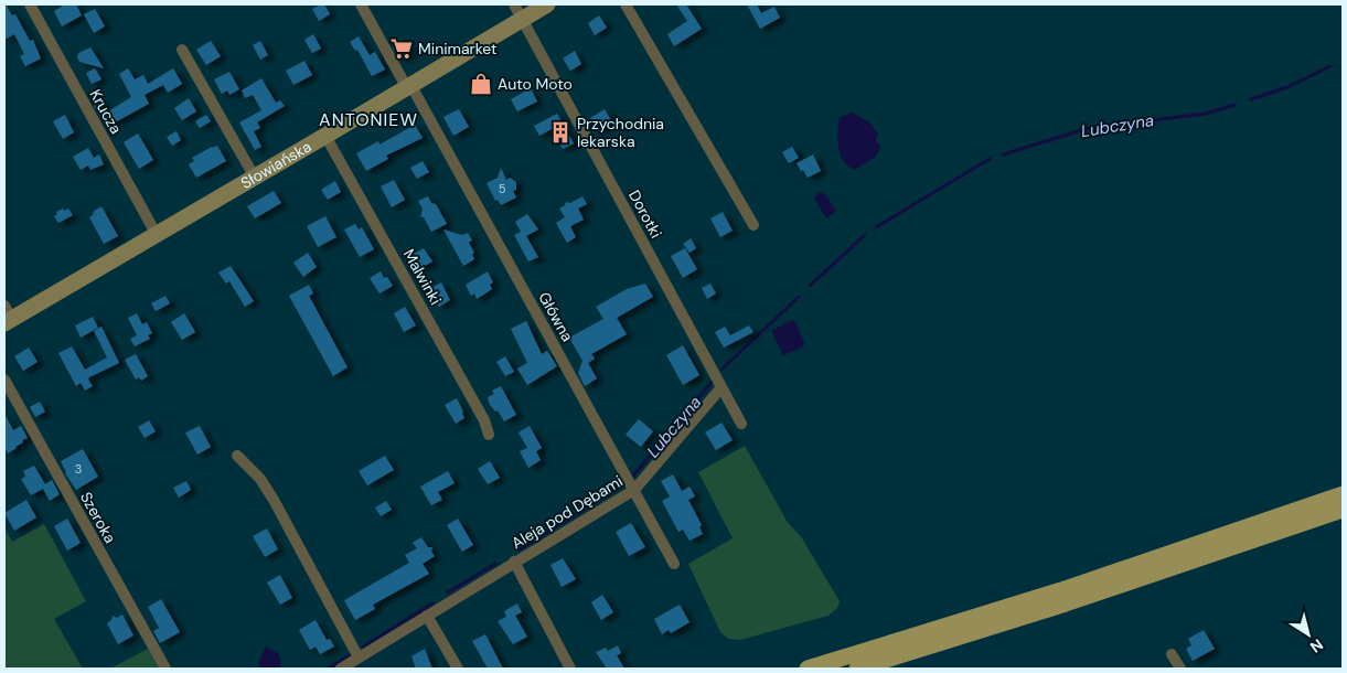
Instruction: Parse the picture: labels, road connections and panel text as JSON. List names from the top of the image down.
{
  "streets": {
    "street": [
      "Krucza",
      "Słowiańska",
      "Dorotki",
      "Malwinki",
      "Główna",
      "Aleja pod Dębami",
      "Szeroka"
    ]
  },
  "crossings": [
    ["Krucza", "Słowiańska"],
    ["Słowiańska", "Dorotki"],
    ["Słowiańska", "Malwinki"],
    ["Słowiańska", "Główna"],
    ["Dorotki", "Aleja pod Dębami"],
    ["Główna", "Aleja pod Dębami"]
  ],
  "districts": ["ANTONIEW"],
  "water": ["Lubczyna"],
  "places": {
    "supermarket": ["Minimarket"],
    "shop": ["Auto Moto"],
    "building": ["Przychodnia lekarska"]
  },
  "house_numbers": ["5", "3"],
  "north": "bottom right"
}
